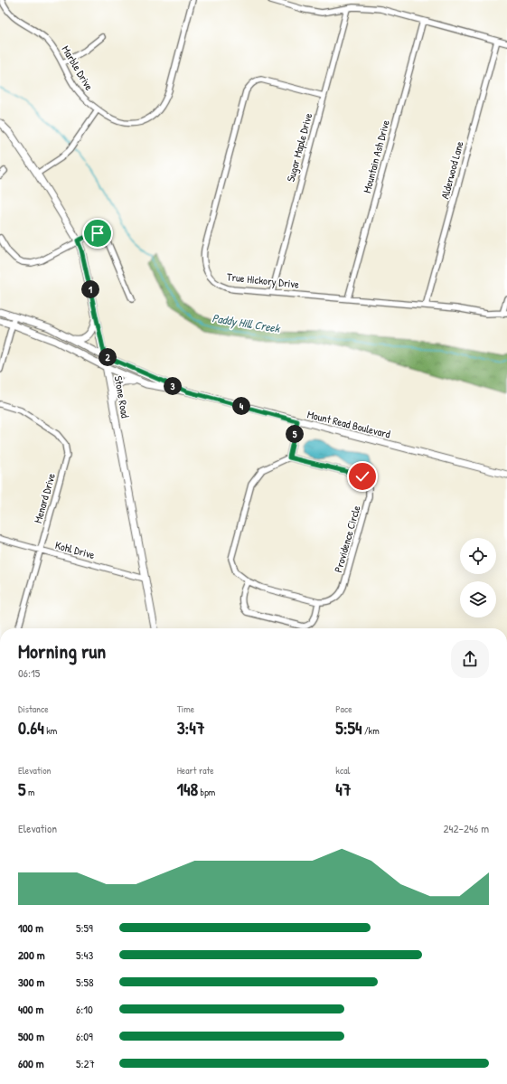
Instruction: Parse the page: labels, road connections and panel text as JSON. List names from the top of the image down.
{
  "streets": {
    "main road": ["Stone Road", "Mount Read Boulevard"],
    "street": [
      "Marble Drive",
      "Sugar Maple Drive",
      "Mountain Ash Drive",
      "Alderwood Lane",
      "True Hickory Drive",
      "Menard Drive",
      "Providence Circle",
      "Kohl Drive"
    ]
  },
  "crossings": [
    ["Sugar Maple Drive", "True Hickory Drive"],
    ["Mountain Ash Drive", "True Hickory Drive"],
    ["Alderwood Lane", "True Hickory Drive"],
    ["Stone Road", "Mount Read Boulevard"],
    ["Stone Road", "Kohl Drive"],
    ["Menard Drive", "Kohl Drive"]
  ],
  "water": ["Paddy Hill Creek"],
  "page": {
    "pins": [
      "1",
      "2",
      "3",
      "4",
      "5"
    ],
    "heading": ["Morning run", "06:15"],
    "stats": [
      ["Distance", "0.64 km"],
      ["Time", "3:47"],
      ["Pace", "5:54 /km"],
      ["Elevation", "5 m"],
      ["Heart rate", "148 bpm"],
      ["kcal", "47"]
    ],
    "chart": ["Elevation", "242–246 m"],
    "list": [
      {
        "name": "100 m",
        "note": "5:59"
      },
      {
        "name": "200 m",
        "note": "5:43"
      },
      {
        "name": "300 m",
        "note": "5:58"
      },
      {
        "name": "400 m",
        "note": "6:10"
      },
      {
        "name": "500 m",
        "note": "6:09"
      },
      {
        "name": "600 m",
        "note": "5:27"
      }
    ]
  }
}
